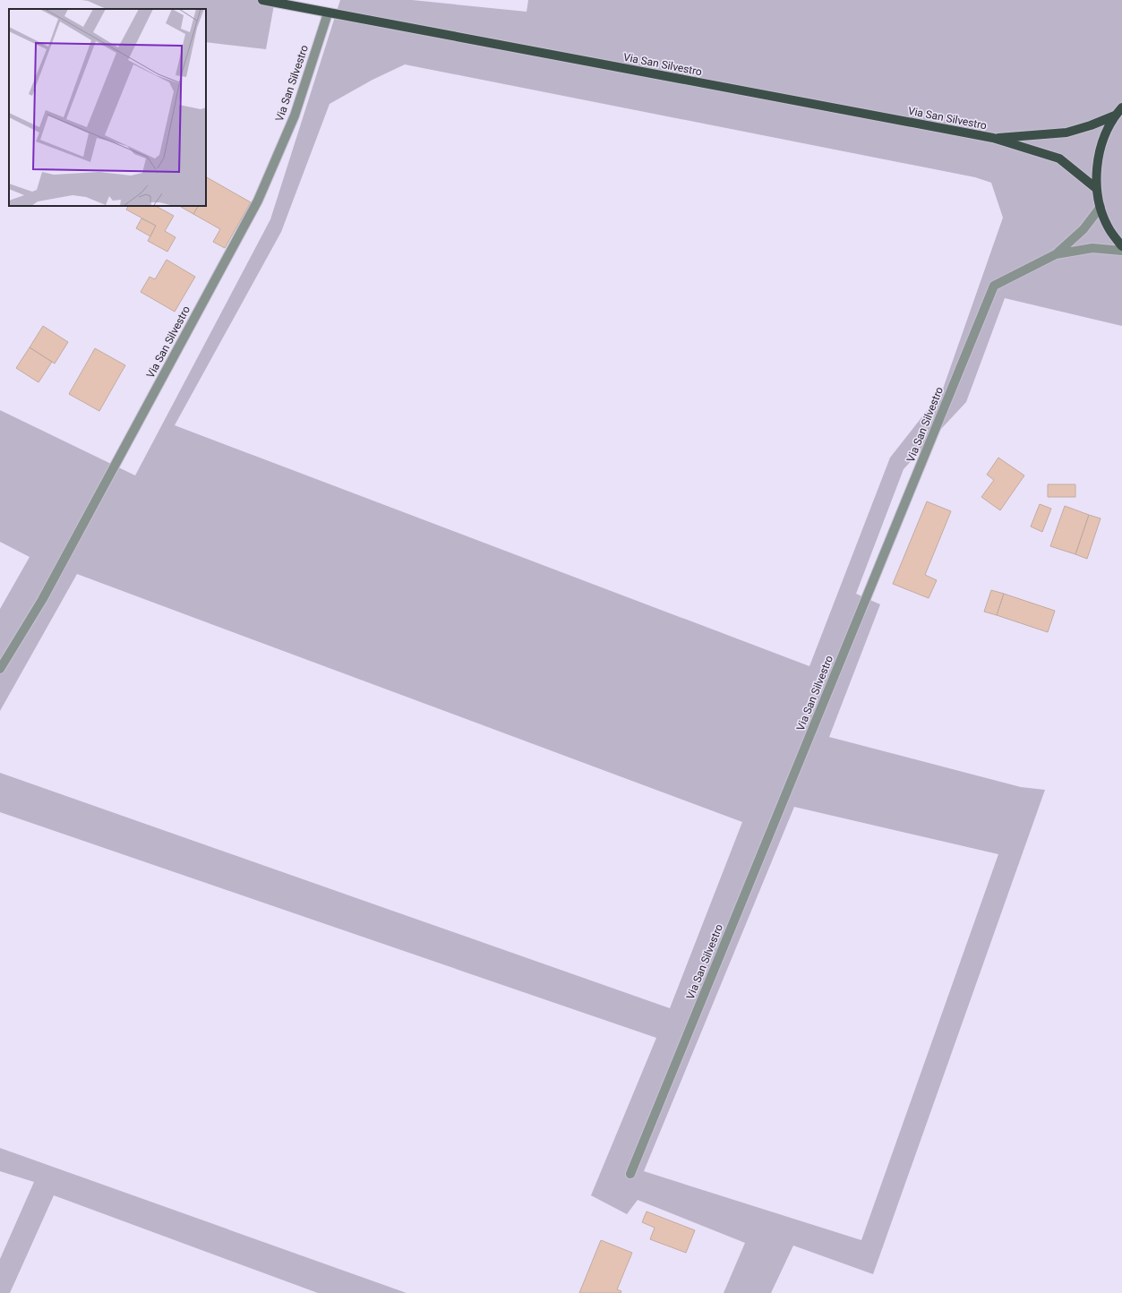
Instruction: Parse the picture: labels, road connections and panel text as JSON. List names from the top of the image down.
{
  "streets": {
    "main road": ["Via San Silvestro"]
  }
}
